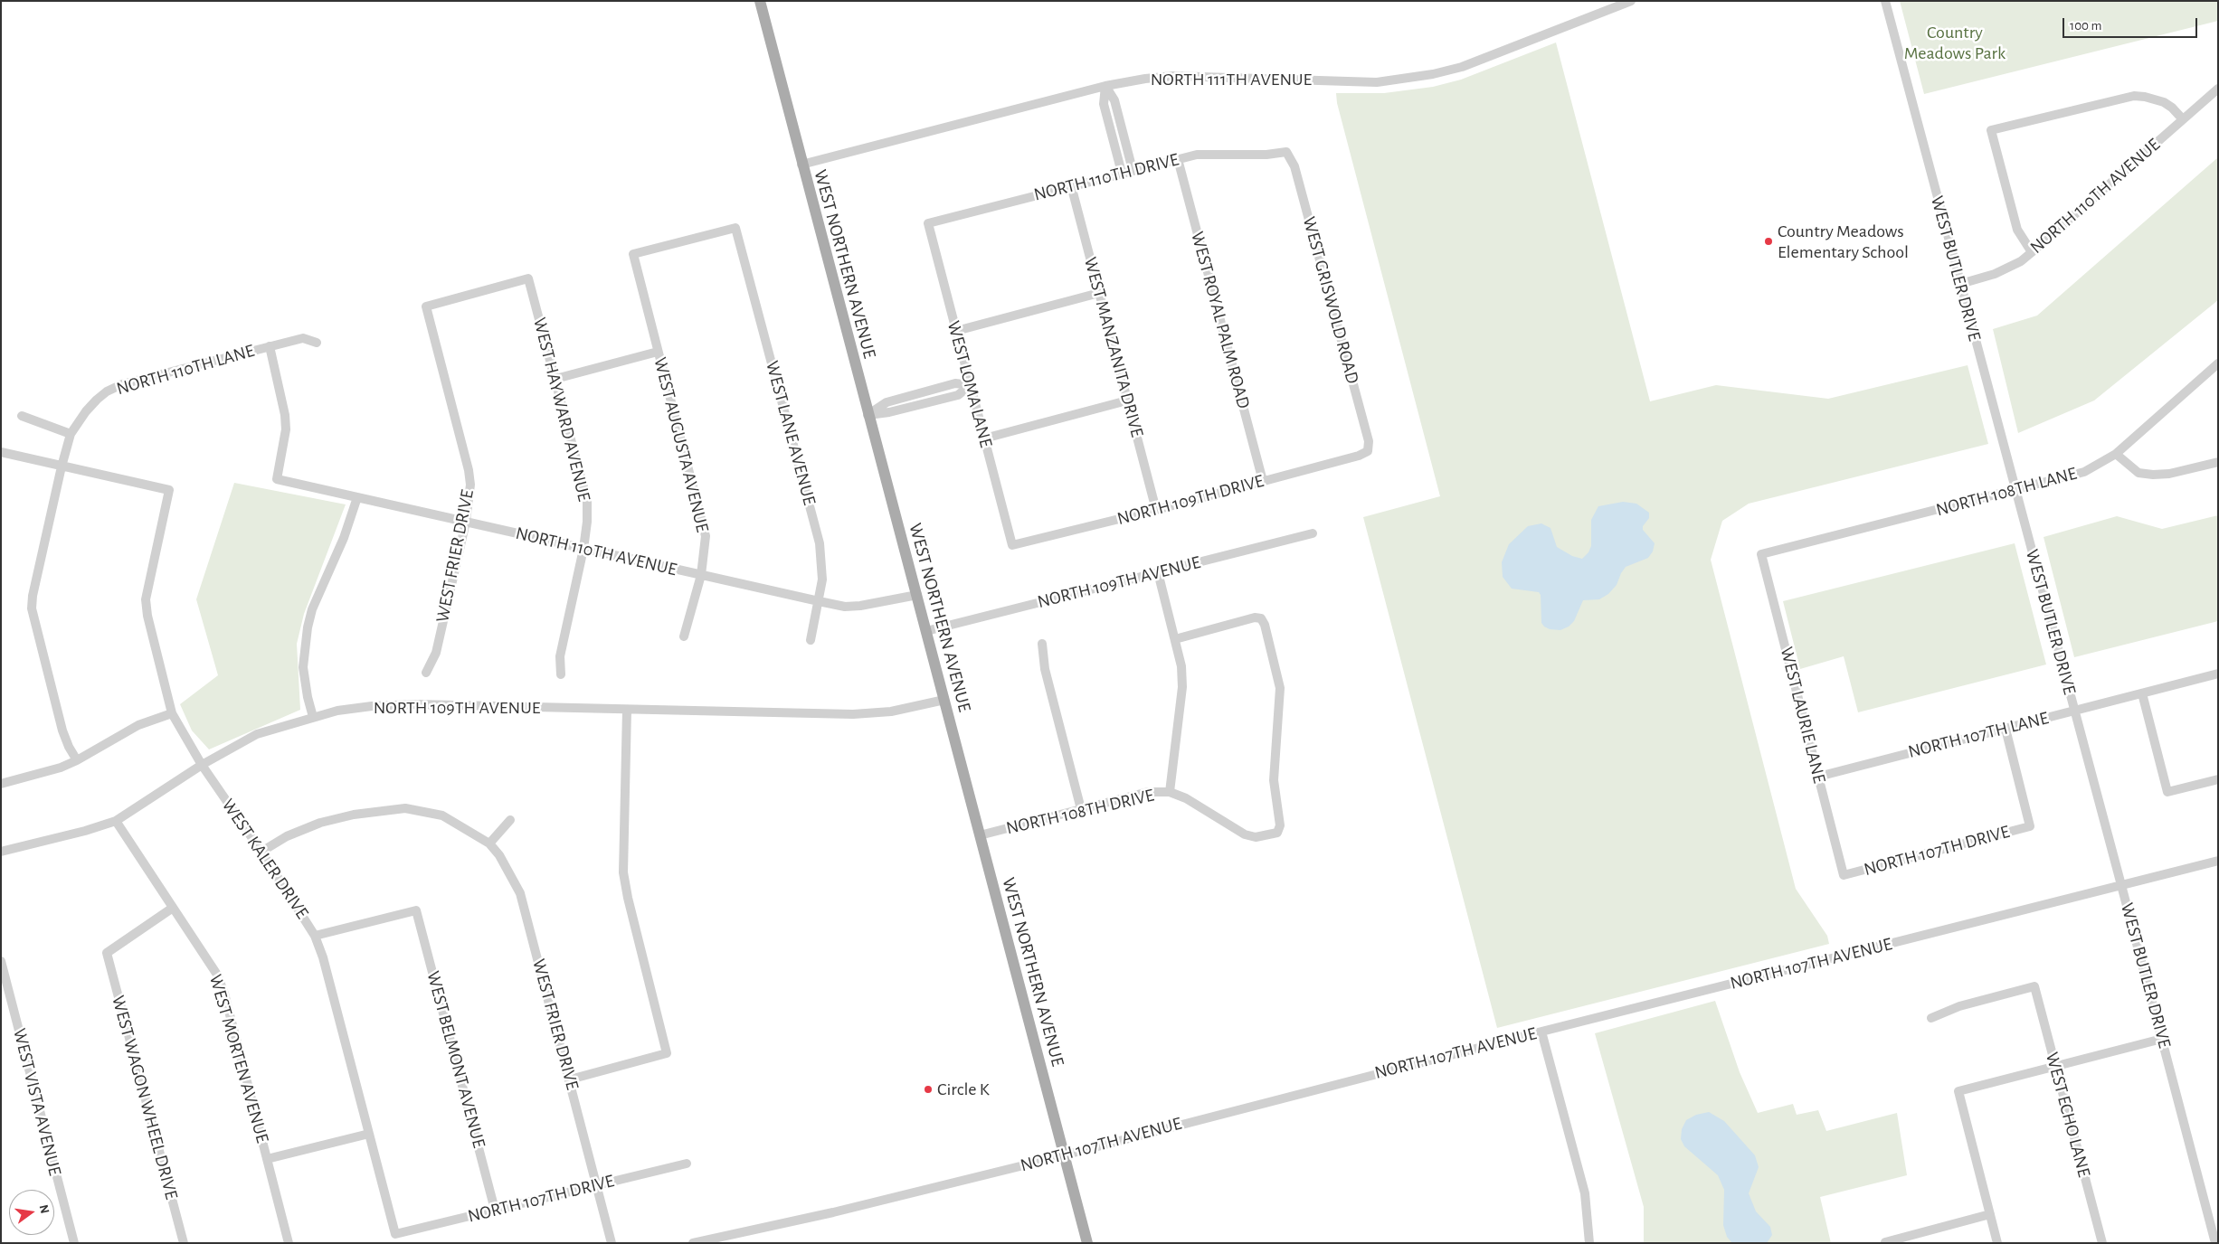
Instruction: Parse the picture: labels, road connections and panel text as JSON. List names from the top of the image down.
{
  "streets": {
    "main road": ["WEST NORTHERN AVENUE"],
    "street": [
      "NORTH 111TH AVENUE",
      "NORTH 110TH DRIVE",
      "NORTH 110TH AVENUE",
      "WEST BUTLER DRIVE",
      "WEST GRISWOLD ROAD",
      "WEST ROYAL PALM ROAD",
      "WEST MANZANITA DRIVE",
      "NORTH 110TH LANE",
      "WEST LOMA LANE",
      "WEST HAYWARD AVENUE",
      "WEST LANE AVENUE",
      "WEST AUGUSTA AVENUE",
      "NORTH 108TH LANE",
      "NORTH 109TH DRIVE",
      "WEST FRIER DRIVE",
      "NORTH 109TH AVENUE",
      "WEST LAURIE LANE",
      "NORTH 107TH LANE",
      "NORTH 108TH DRIVE",
      "NORTH 107TH DRIVE",
      "WEST KALER DRIVE",
      "NORTH 107TH AVENUE",
      "WEST MORTEN AVENUE",
      "WEST BELMONT AVENUE",
      "WEST WAGON WHEEL DRIVE",
      "WEST VISTA AVENUE",
      "WEST ECHO LANE"
    ]
  },
  "crossings": [
    ["NORTH 111TH AVENUE", "WEST NORTHERN AVENUE"],
    ["NORTH 110TH DRIVE", "WEST GRISWOLD ROAD"],
    ["NORTH 110TH DRIVE", "WEST ROYAL PALM ROAD"],
    ["NORTH 110TH DRIVE", "WEST MANZANITA DRIVE"],
    ["NORTH 110TH DRIVE", "WEST LOMA LANE"],
    ["NORTH 110TH AVENUE", "WEST NORTHERN AVENUE"],
    ["NORTH 110TH AVENUE", "WEST BUTLER DRIVE"],
    ["NORTH 110TH AVENUE", "NORTH 110TH LANE"],
    ["NORTH 110TH AVENUE", "WEST HAYWARD AVENUE"],
    ["NORTH 110TH AVENUE", "WEST LANE AVENUE"],
    ["NORTH 110TH AVENUE", "WEST AUGUSTA AVENUE"],
    ["NORTH 110TH AVENUE", "WEST FRIER DRIVE"],
    ["WEST NORTHERN AVENUE", "NORTH 109TH AVENUE"],
    ["WEST NORTHERN AVENUE", "NORTH 108TH DRIVE"],
    ["WEST NORTHERN AVENUE", "NORTH 107TH AVENUE"],
    ["WEST BUTLER DRIVE", "NORTH 108TH LANE"],
    ["WEST BUTLER DRIVE", "NORTH 107TH LANE"],
    ["WEST BUTLER DRIVE", "NORTH 107TH AVENUE"],
    ["WEST GRISWOLD ROAD", "NORTH 109TH DRIVE"],
    ["WEST ROYAL PALM ROAD", "NORTH 109TH DRIVE"],
    ["WEST MANZANITA DRIVE", "NORTH 109TH DRIVE"],
    ["WEST LOMA LANE", "NORTH 109TH DRIVE"],
    ["WEST HAYWARD AVENUE", "WEST FRIER DRIVE"],
    ["WEST LANE AVENUE", "WEST AUGUSTA AVENUE"],
    ["NORTH 108TH LANE", "WEST LAURIE LANE"],
    ["WEST FRIER DRIVE", "NORTH 107TH DRIVE"],
    ["NORTH 109TH AVENUE", "WEST KALER DRIVE"],
    ["NORTH 109TH AVENUE", "WEST MORTEN AVENUE"],
    ["WEST LAURIE LANE", "NORTH 107TH LANE"],
    ["WEST LAURIE LANE", "NORTH 107TH DRIVE"],
    ["NORTH 107TH LANE", "NORTH 107TH DRIVE"],
    ["NORTH 107TH DRIVE", "WEST KALER DRIVE"],
    ["NORTH 107TH DRIVE", "WEST BELMONT AVENUE"],
    ["WEST KALER DRIVE", "WEST BELMONT AVENUE"],
    ["WEST MORTEN AVENUE", "WEST WAGON WHEEL DRIVE"]
  ],
  "parks": ["Country Meadows Park"],
  "places": ["Country Meadows Elementary School", "Circle K"],
  "scale_bar": "100 m",
  "north": "right"
}
